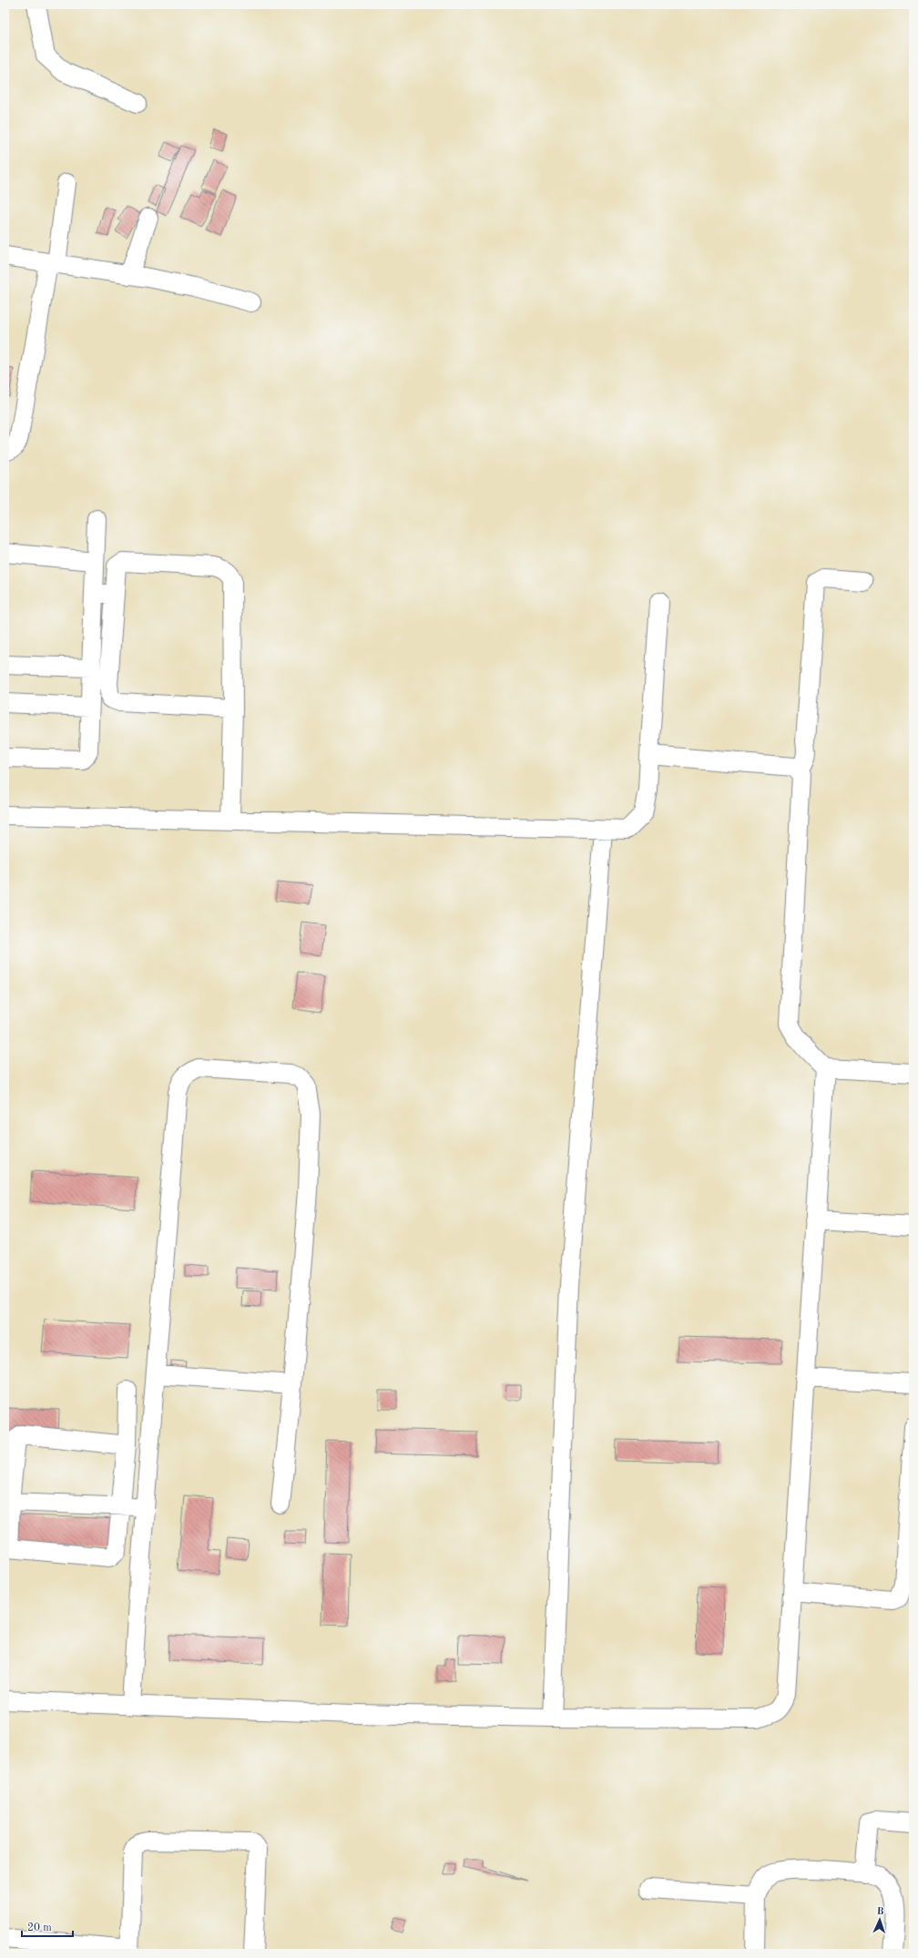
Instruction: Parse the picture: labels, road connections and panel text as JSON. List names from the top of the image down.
{
  "scale_bar": "20 m",
  "north": "top"
}
